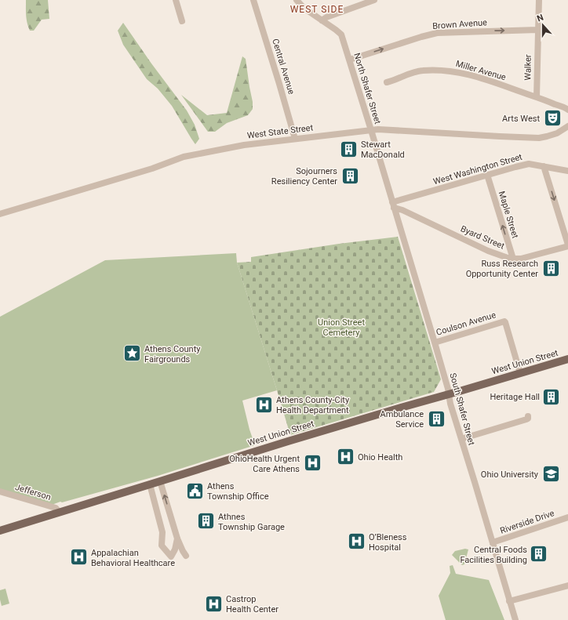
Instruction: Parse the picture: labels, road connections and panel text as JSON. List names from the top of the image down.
{
  "streets": {
    "main road": ["West Union Street"],
    "street": [
      "Brown Avenue",
      "Central Avenue",
      "Walker",
      "Miller Avenue",
      "North Shafer Street",
      "West State Street",
      "West Washington Street",
      "Maple Street",
      "Byard Street",
      "Coulson Avenue",
      "South Shafer Street",
      "Jefferson",
      "Riverside Drive"
    ]
  },
  "crossings": [
    ["Brown Avenue", "Walker"],
    ["Brown Avenue", "North Shafer Street"],
    ["Central Avenue", "West State Street"],
    ["Walker", "Miller Avenue"],
    ["North Shafer Street", "West State Street"],
    ["North Shafer Street", "West Washington Street"],
    ["North Shafer Street", "Byard Street"],
    ["North Shafer Street", "South Shafer Street"],
    ["West Washington Street", "Maple Street"],
    ["West Washington Street", "Byard Street"],
    ["West Washington Street", "South Shafer Street"],
    ["Maple Street", "Byard Street"],
    ["Byard Street", "South Shafer Street"],
    ["Coulson Avenue", "West Union Street"],
    ["Coulson Avenue", "South Shafer Street"],
    ["West Union Street", "South Shafer Street"],
    ["West Union Street", "Jefferson"],
    ["South Shafer Street", "Riverside Drive"]
  ],
  "one_way": ["Brown Avenue"],
  "districts": ["WEST SIDE"],
  "parks": ["Union Street Cemetery"],
  "places": {
    "theatre": ["Arts West"],
    "building": [
      "Stewart MacDonald",
      "Sojourners Resiliency Center",
      "Russ Research Opportunity Center",
      "Heritage Hall",
      "Ambulance Service",
      "Athnes Township Garage",
      "Central Foods Facilities Building"
    ],
    "place": ["Athens County Fairgrounds"],
    "hospital": [
      "Athens County-City Health Department",
      "Ohio Health",
      "OhioHealth Urgent Care Athens",
      "O’Bleness Hospital",
      "Appalachian Behavioral Healthcare",
      "Castrop Health Center"
    ],
    "school or university": ["Ohio University"],
    "public building": ["Athens Township Office"]
  },
  "north": "top"
}
